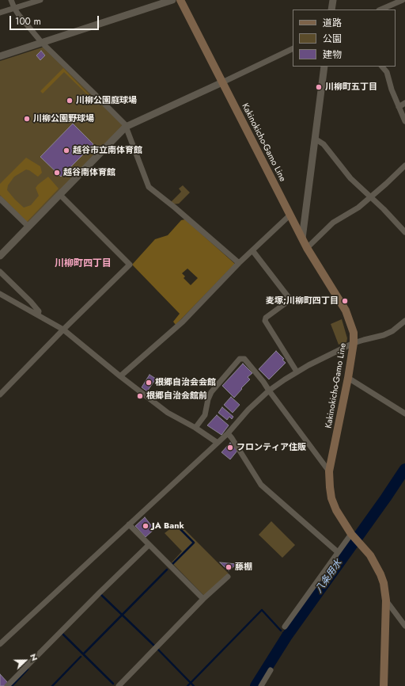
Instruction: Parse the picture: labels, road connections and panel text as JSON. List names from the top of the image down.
{
  "streets": {
    "main road": ["Kakinokicho-Gamo Line"]
  },
  "districts": ["川柳町四丁目"],
  "water": ["八条用水"],
  "places": [
    "川柳町五丁目",
    "川柳公園庭球場",
    "川柳公園野球場",
    "越谷市立南体育館",
    "越谷南体育館",
    "麦塚;川柳町四丁目",
    "根郷自治会会館",
    "根郷自治会館前",
    "フロンティア住販",
    "JA Bank",
    "藤棚"
  ],
  "legend": ["道路", "公園", "建物"],
  "scale_bar": "100 m",
  "north": "right"
}
